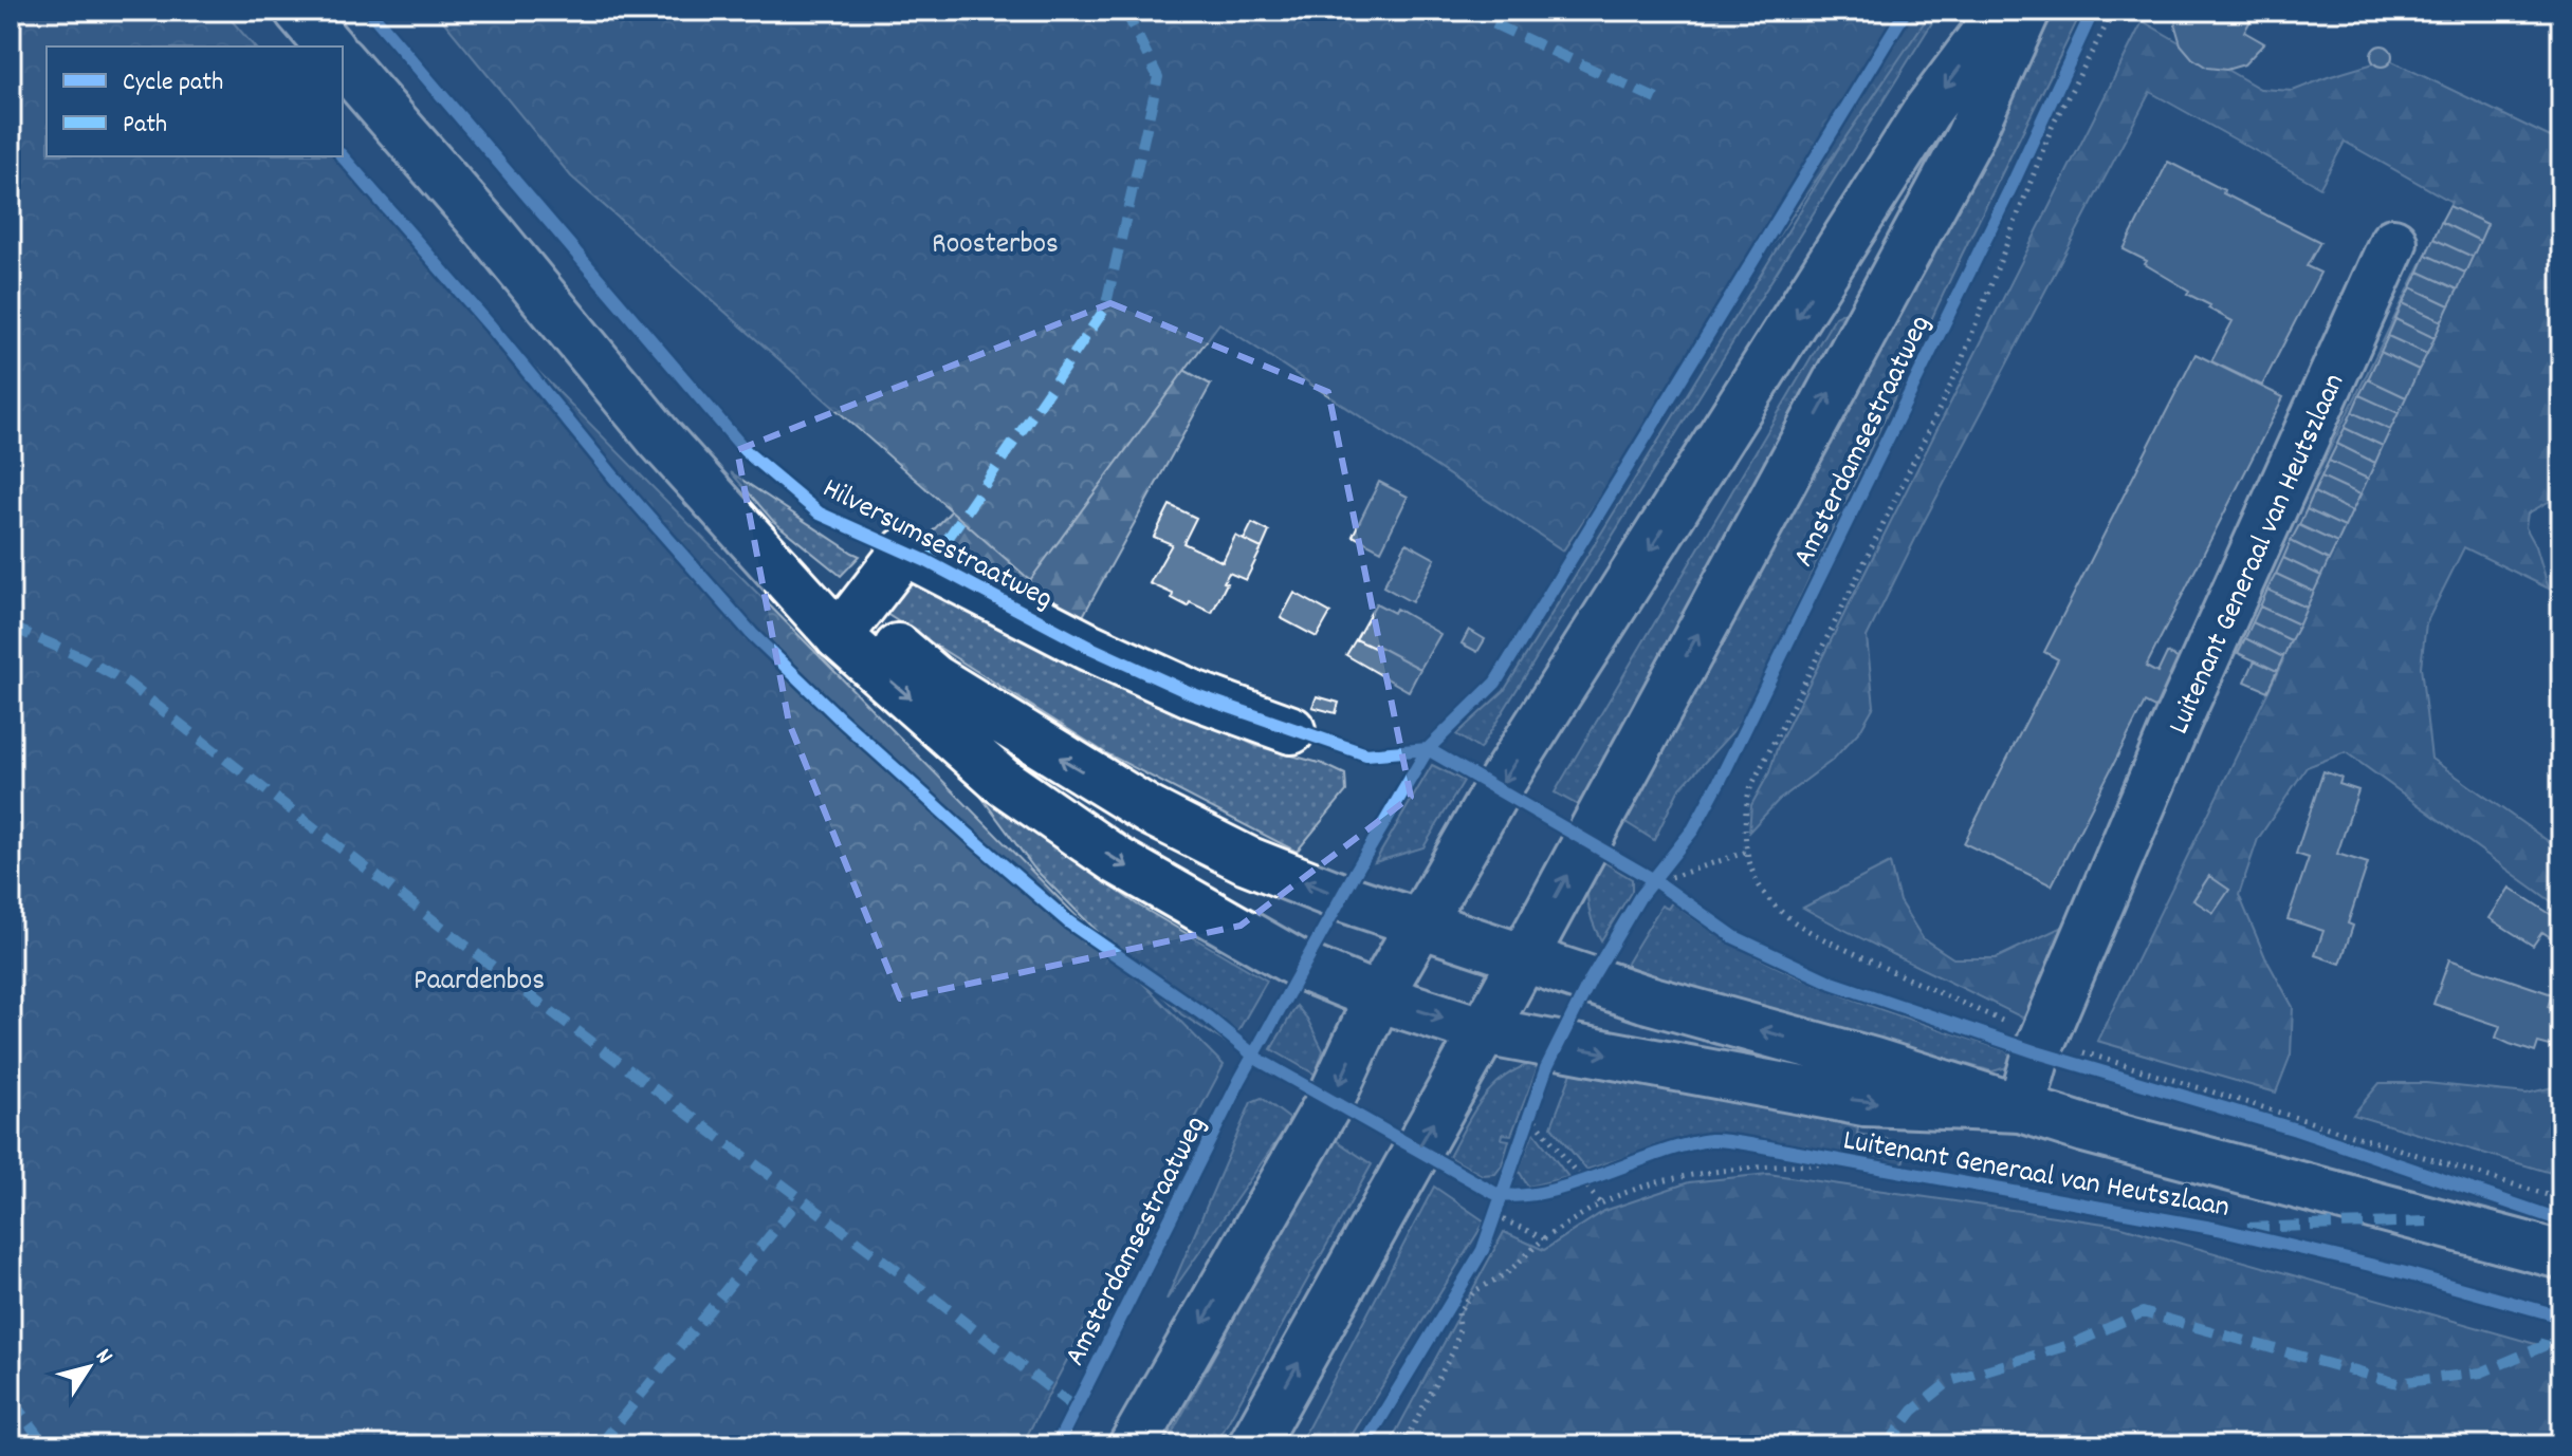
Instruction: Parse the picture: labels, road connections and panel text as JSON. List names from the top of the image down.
{
  "streets": {
    "main road": ["Amsterdamsestraatweg", "Hilversumsestraatweg", "Luitenant Generaal van Heutszlaan"]
  },
  "crossings": [
    ["Amsterdamsestraatweg", "Luitenant Generaal van Heutszlaan"]
  ],
  "parks": ["Roosterbos", "Paardenbos"],
  "legend": ["Cycle path", "Path"],
  "north": "top right"
}
